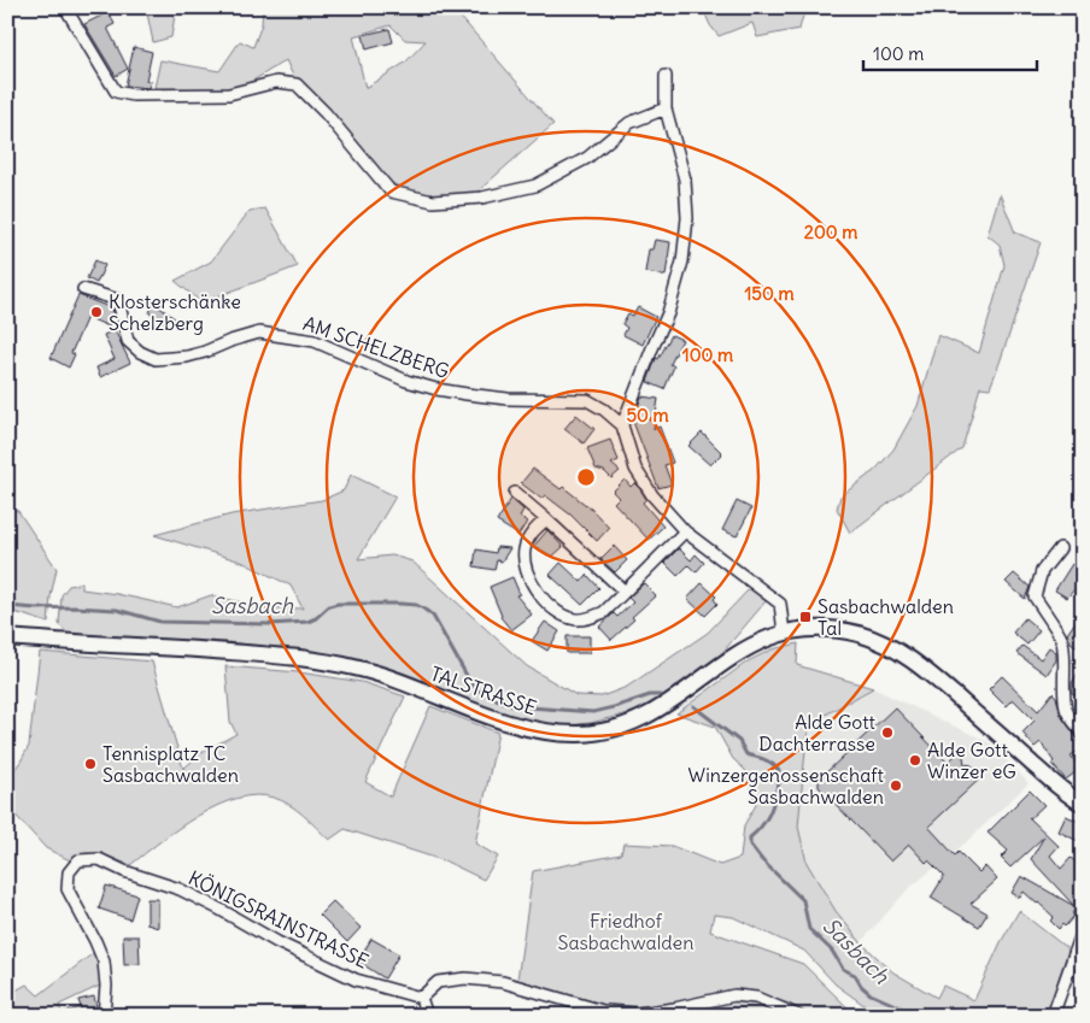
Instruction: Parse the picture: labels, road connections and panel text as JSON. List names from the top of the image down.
{
  "streets": {
    "main road": ["TALSTRASSE"],
    "street": ["AM SCHELZBERG", "KÖNIGSRAINSTRASSE"]
  },
  "water": ["Sasbach"],
  "parks": ["Friedhof Sasbachwalden"],
  "places": {
    "other": [
      "Klosterschänke Schelzberg",
      "Alde Gott Dachterrasse",
      "Alde Gott Winzer eG",
      "Tennisplatz TC Sasbachwalden",
      "Winzergenossenschaft Sasbachwalden"
    ],
    "transit": ["Sasbachwalden Tal"]
  },
  "scale_bar": "100 m",
  "rings": [
    "200 m",
    "150 m",
    "100 m",
    "50 m"
  ]
}
